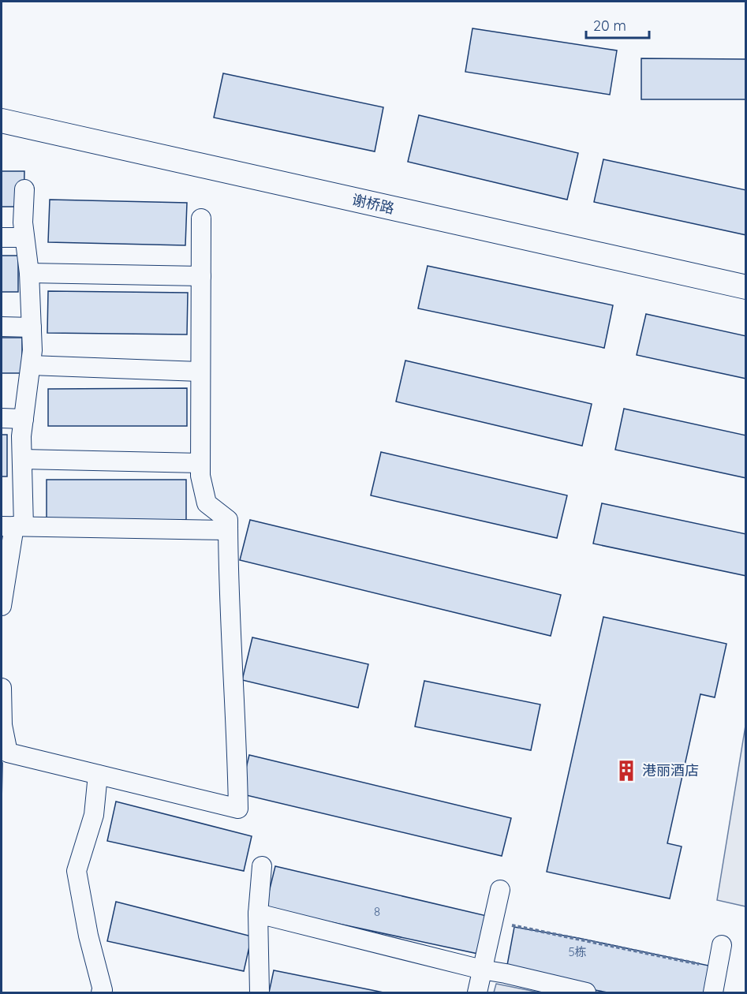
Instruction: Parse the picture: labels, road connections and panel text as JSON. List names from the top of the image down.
{
  "streets": {
    "street": ["谢桥路"]
  },
  "places": {
    "building": ["港丽酒店"]
  },
  "house_numbers": ["8", "5栋"],
  "scale_bar": "20 m"
}
